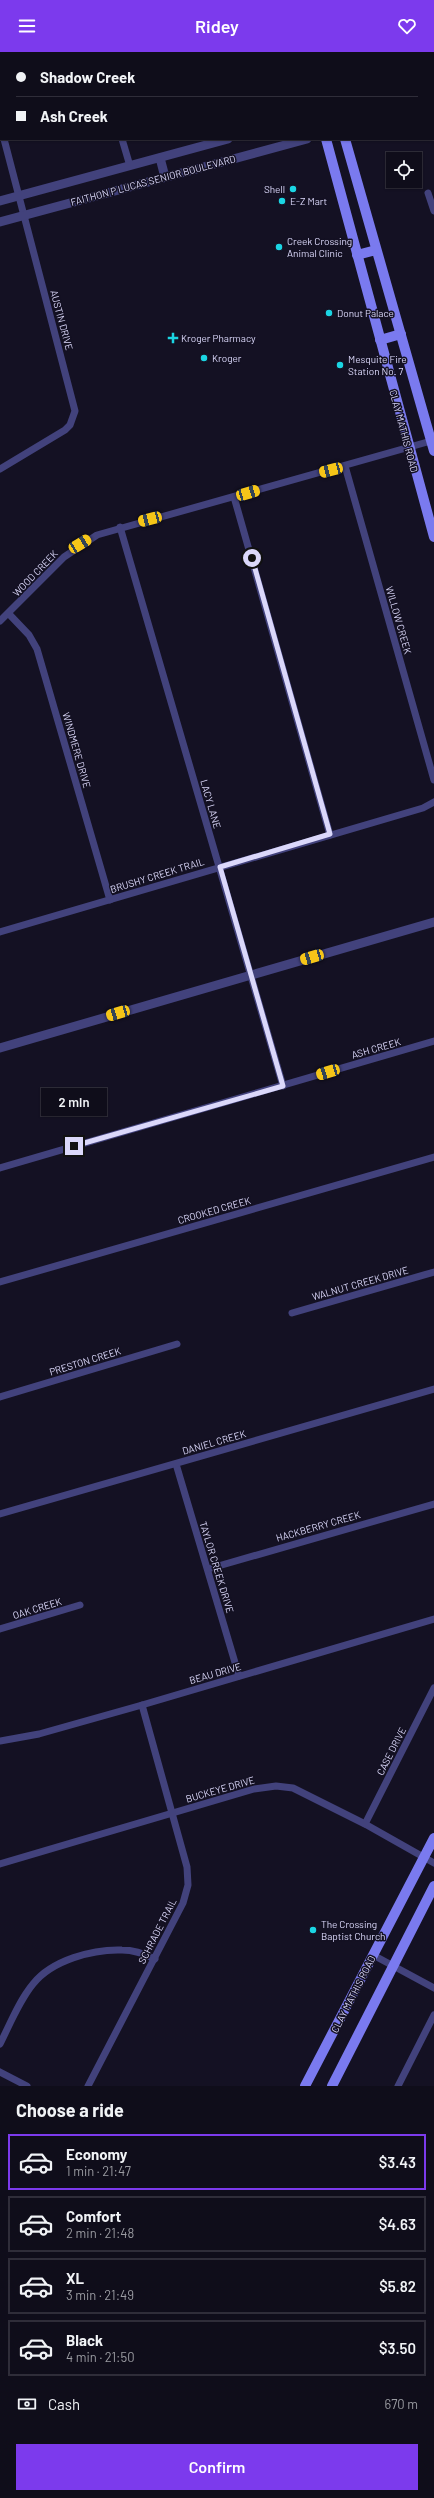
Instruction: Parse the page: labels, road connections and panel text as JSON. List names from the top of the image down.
{
  "streets": {
    "main road": ["CLAY MATHIS ROAD"],
    "street": [
      "FAITHON P LUCAS SENIOR BOULEVARD",
      "AUSTIN DRIVE",
      "WOOD CREEK",
      "WILLOW CREEK",
      "WINDMERE DRIVE",
      "LACY LANE",
      "BRUSHY CREEK TRAIL",
      "ASH CREEK",
      "CROOKED CREEK",
      "WALNUT CREEK DRIVE",
      "PRESTON CREEK",
      "DANIEL CREEK",
      "HACKBERRY CREEK",
      "TAYLOR CREEK DRIVE",
      "OAK CREEK",
      "BEAU DRIVE",
      "CASE DRIVE",
      "BUCKEYE DRIVE",
      "SCHRADE TRAIL"
    ]
  },
  "crossings": [
    ["FAITHON P LUCAS SENIOR BOULEVARD", "AUSTIN DRIVE"],
    ["CLAY MATHIS ROAD", "WOOD CREEK"],
    ["CLAY MATHIS ROAD", "BUCKEYE DRIVE"],
    ["WOOD CREEK", "WILLOW CREEK"],
    ["WOOD CREEK", "WINDMERE DRIVE"],
    ["WOOD CREEK", "LACY LANE"],
    ["WINDMERE DRIVE", "BRUSHY CREEK TRAIL"],
    ["LACY LANE", "BRUSHY CREEK TRAIL"],
    ["LACY LANE", "ASH CREEK"],
    ["DANIEL CREEK", "TAYLOR CREEK DRIVE"],
    ["HACKBERRY CREEK", "TAYLOR CREEK DRIVE"],
    ["TAYLOR CREEK DRIVE", "BEAU DRIVE"],
    ["BEAU DRIVE", "SCHRADE TRAIL"],
    ["CASE DRIVE", "BUCKEYE DRIVE"],
    ["BUCKEYE DRIVE", "SCHRADE TRAIL"]
  ],
  "places": {
    "other": [
      "Shell",
      "E-Z Mart",
      "Creek Crossing Animal Clinic",
      "Donut Palace",
      "Kroger",
      "Mesquite Fire Station No. 7",
      "The Crossing Baptist Church"
    ],
    "health": ["Kroger Pharmacy"]
  },
  "page": {
    "header": "Ridey",
    "banner": ["Shadow Creek", "Ash Creek"],
    "bubble": "2 min",
    "heading": "Choose a ride",
    "list": [
      {
        "name": "Economy",
        "note": "1 min · 21:47",
        "value": "$3.43"
      },
      {
        "name": "Comfort",
        "note": "2 min · 21:48",
        "value": "$4.63"
      },
      {
        "name": "XL",
        "note": "3 min · 21:49",
        "value": "$5.82"
      },
      {
        "name": "Black",
        "note": "4 min · 21:50",
        "value": "$3.50"
      }
    ],
    "pay": ["Cash", "670 m"],
    "buttons": "Confirm"
  }
}
